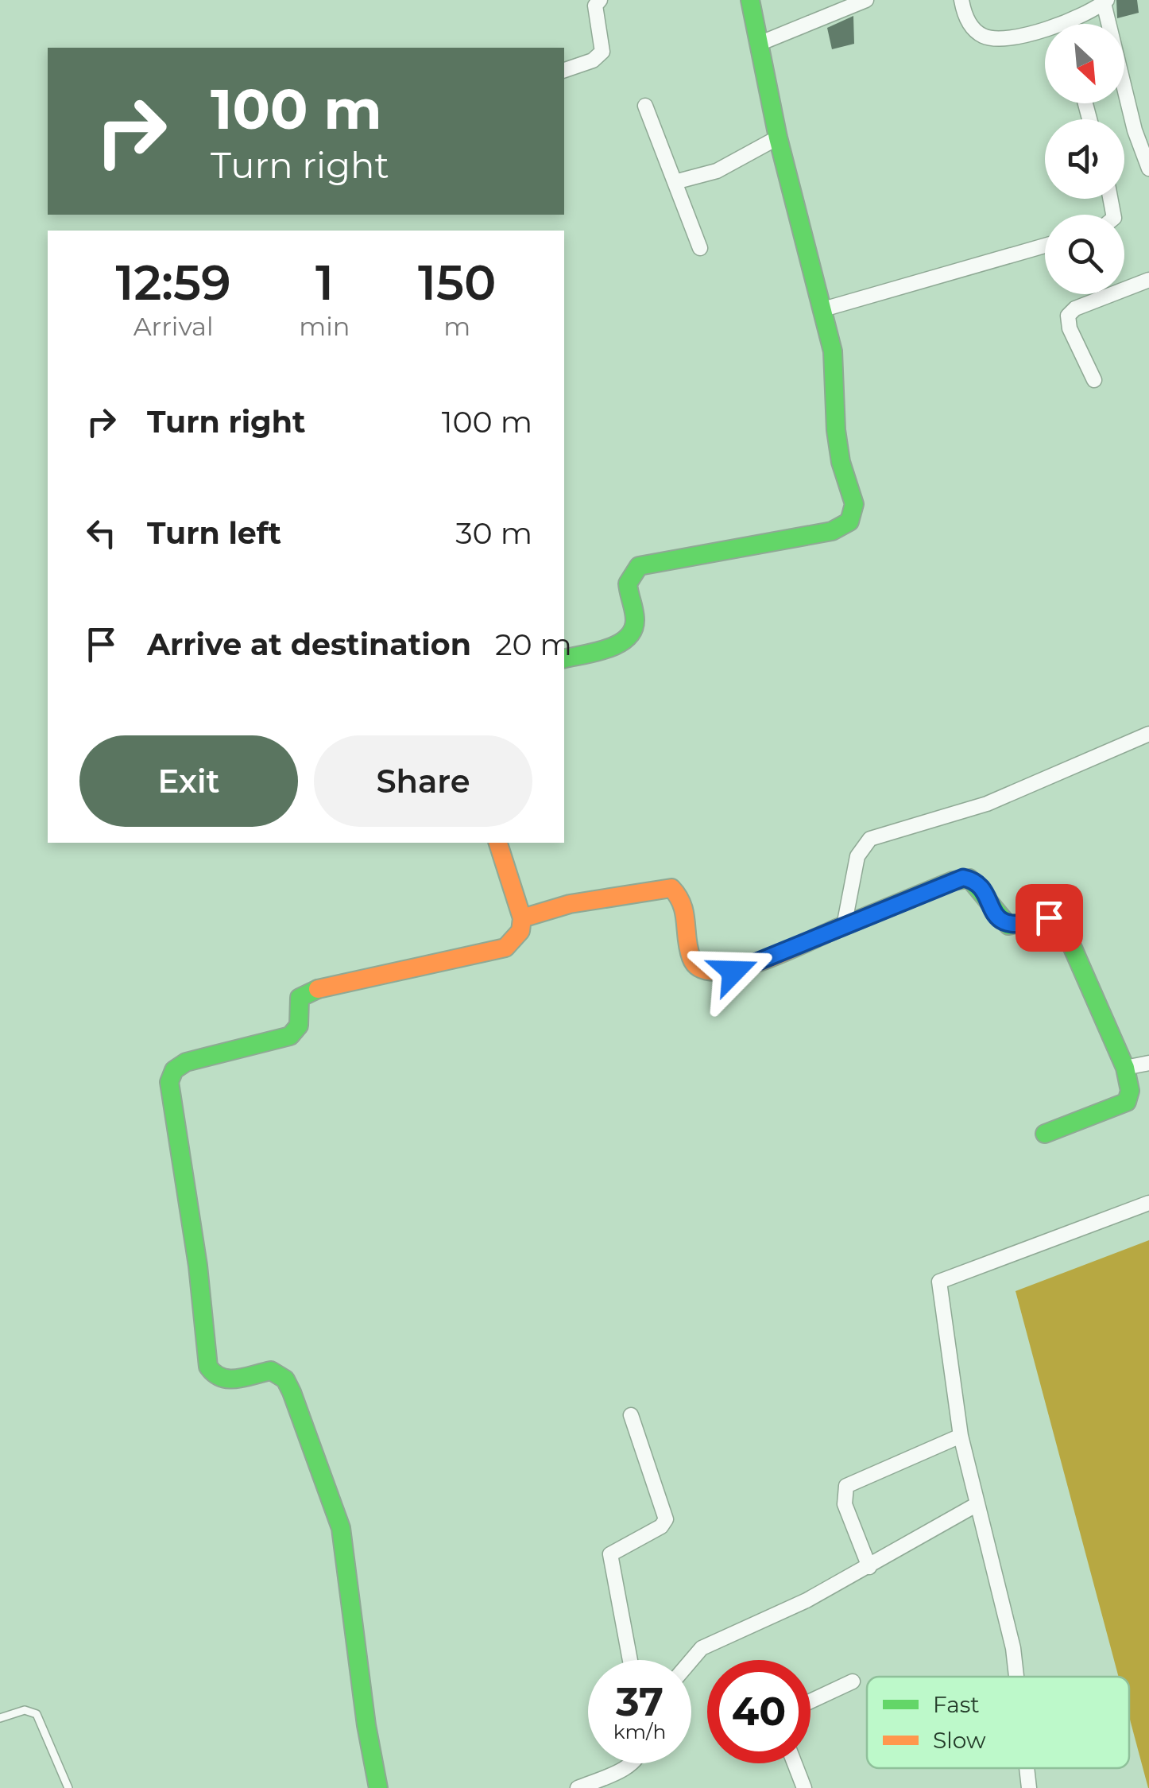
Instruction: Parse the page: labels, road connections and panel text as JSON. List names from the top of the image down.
{
  "legend": ["Fast", "Slow"],
  "north": "bottom right",
  "page": {
    "turn": ["100 m", "Turn right"],
    "eta": [
      "12:59",
      "Arrival",
      "1",
      "min",
      "150",
      "m"
    ],
    "list": [
      {
        "name": "Turn right",
        "value": "100 m"
      },
      {
        "name": "Turn left",
        "value": "30 m"
      },
      {
        "name": "Arrive at destination",
        "value": "20 m"
      }
    ],
    "buttons": ["Exit", "Share"],
    "speed": "37 km/h",
    "limit": "40"
  }
}
